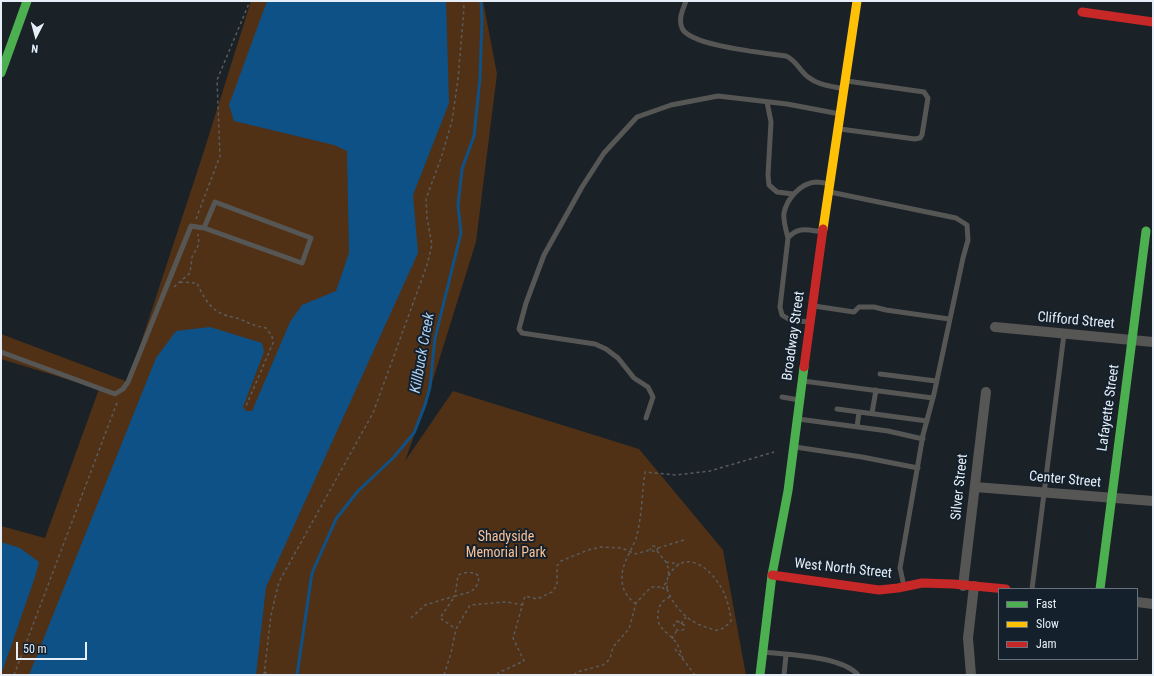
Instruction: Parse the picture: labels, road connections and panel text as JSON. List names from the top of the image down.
{
  "streets": {
    "street": [
      "Clifford Street",
      "Broadway Street",
      "Lafayette Street",
      "Center Street",
      "Silver Street",
      "West North Street"
    ]
  },
  "crossings": [
    ["Clifford Street", "Lafayette Street"],
    ["Broadway Street", "West North Street"],
    ["Lafayette Street", "Center Street"],
    ["Center Street", "Silver Street"],
    ["Silver Street", "West North Street"]
  ],
  "water": ["Killbuck Creek"],
  "parks": ["Shadyside Memorial Park"],
  "legend": ["Fast", "Slow", "Jam"],
  "scale_bar": "50 m",
  "north": "bottom"
}
